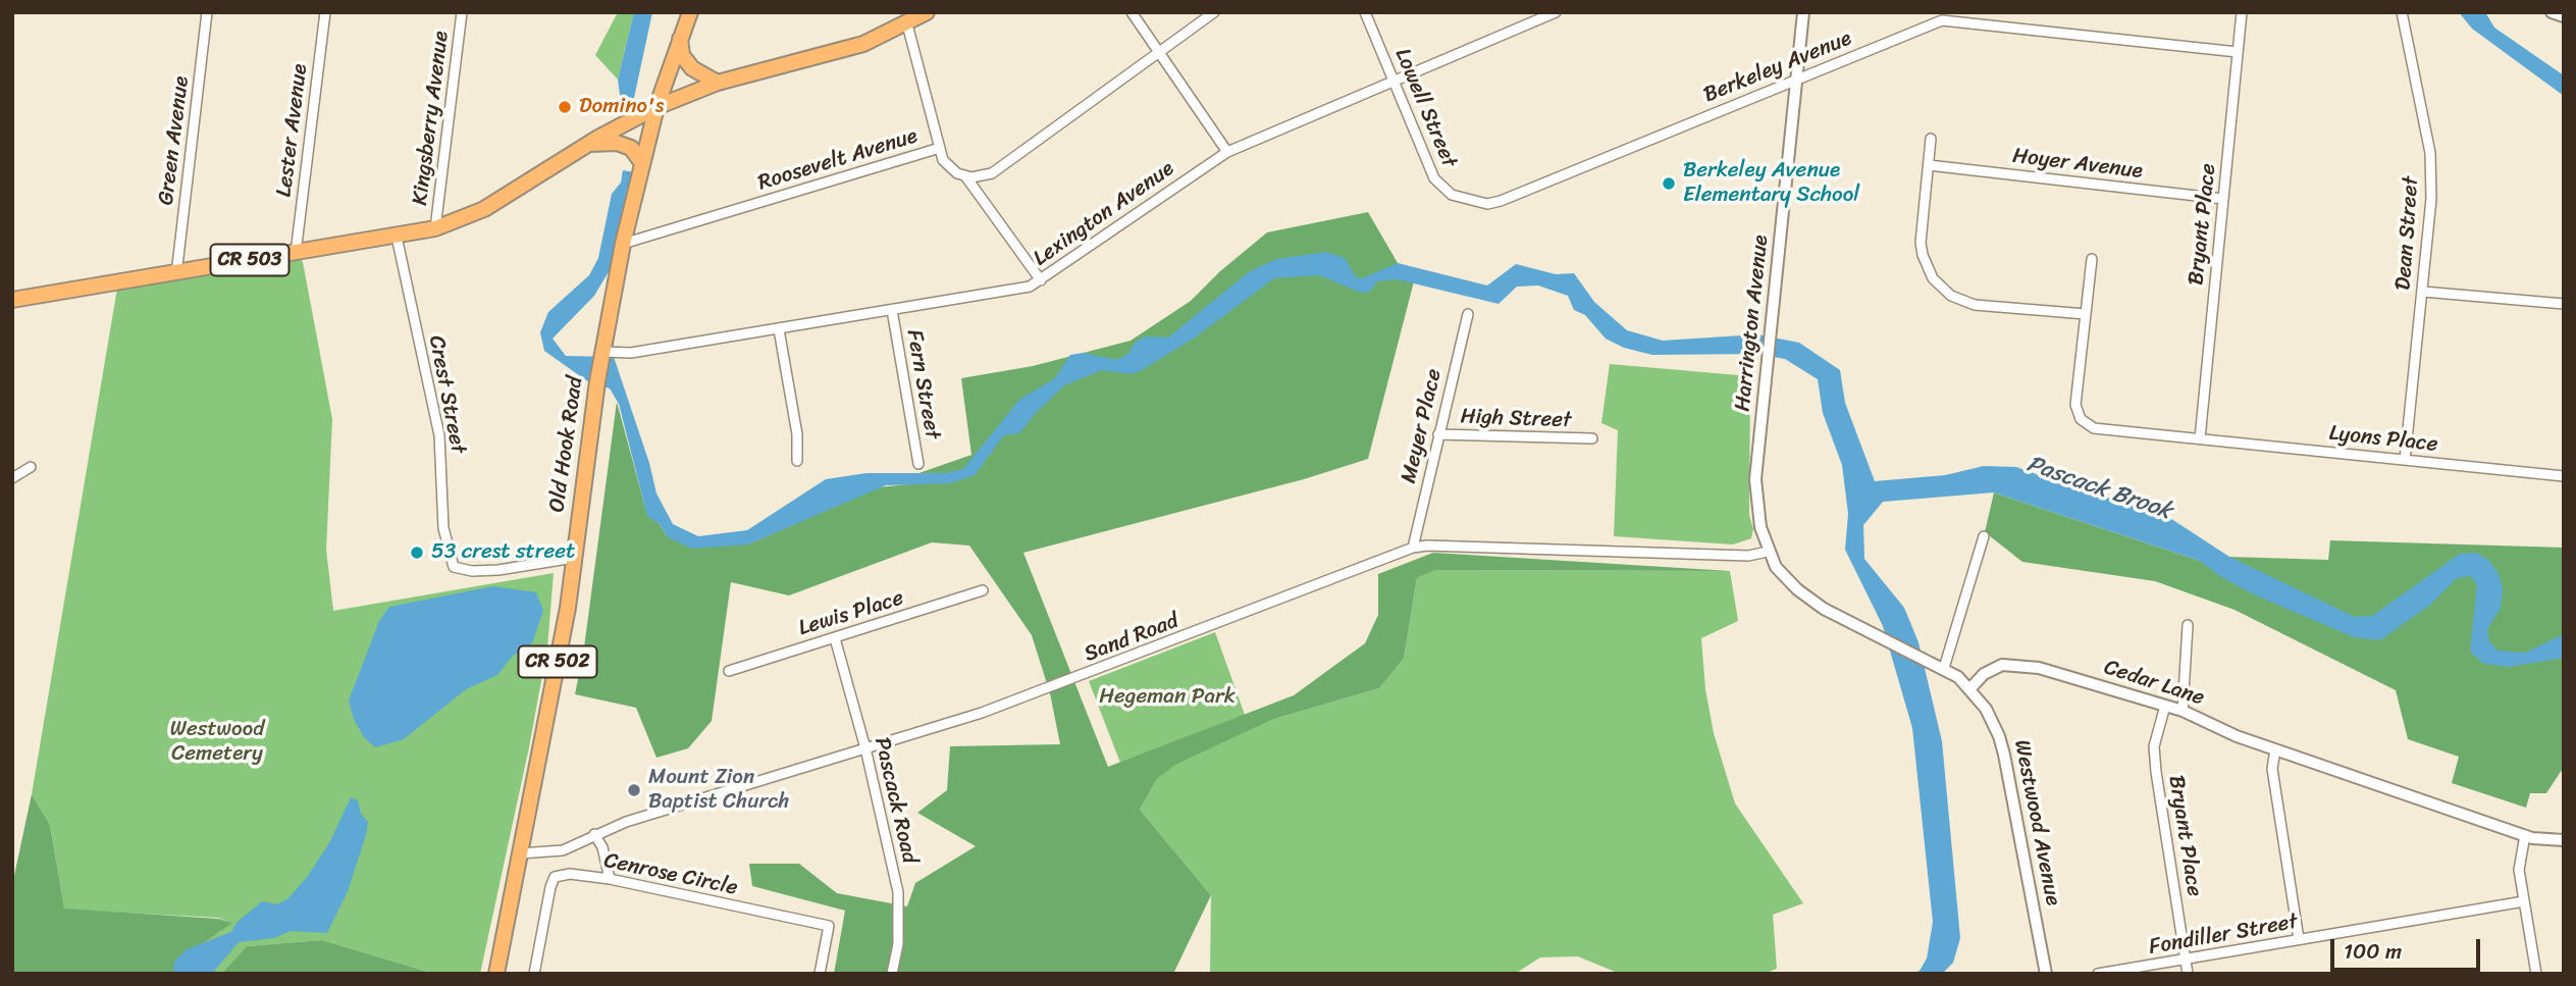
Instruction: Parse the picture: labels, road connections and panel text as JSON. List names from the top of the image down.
{
  "streets": {
    "main road": ["CR 503", "Old Hook Road", "CR 502"],
    "street": [
      "Berkeley Avenue",
      "Lowell Street",
      "Kingsberry Avenue",
      "Lester Avenue",
      "Green Avenue",
      "Roosevelt Avenue",
      "Hoyer Avenue",
      "Lexington Avenue",
      "Bryant Place",
      "Dean Street",
      "Harrington Avenue",
      "Fern Street",
      "Crest Street",
      "High Street",
      "Meyer Place",
      "Lyons Place",
      "Lewis Place",
      "Sand Road",
      "Cedar Lane",
      "Pascack Road",
      "Westwood Avenue",
      "Cenrose Circle",
      "Fondiller Street"
    ]
  },
  "crossings": [
    ["Berkeley Avenue", "Lowell Street"],
    ["Berkeley Avenue", "Bryant Place"],
    ["Berkeley Avenue", "Harrington Avenue"],
    ["Lowell Street", "Lexington Avenue"],
    ["Kingsberry Avenue", "CR 503"],
    ["Lester Avenue", "CR 503"],
    ["Green Avenue", "CR 503"],
    ["Roosevelt Avenue", "Lexington Avenue"],
    ["Roosevelt Avenue", "Old Hook Road"],
    ["Hoyer Avenue", "Bryant Place"],
    ["Lexington Avenue", "Fern Street"],
    ["Lexington Avenue", "Old Hook Road"],
    ["Bryant Place", "Lyons Place"],
    ["Bryant Place", "Cedar Lane"],
    ["Bryant Place", "Fondiller Street"],
    ["Dean Street", "Lyons Place"],
    ["CR 503", "Crest Street"],
    ["CR 503", "Old Hook Road"],
    ["Harrington Avenue", "Sand Road"],
    ["Crest Street", "Old Hook Road"],
    ["High Street", "Meyer Place"],
    ["Meyer Place", "Sand Road"],
    ["Old Hook Road", "Sand Road"],
    ["Lewis Place", "Pascack Road"],
    ["Sand Road", "Pascack Road"],
    ["Cedar Lane", "Westwood Avenue"]
  ],
  "water": ["Pascack Brook"],
  "parks": ["Hegeman Park", "Westwood Cemetery"],
  "places": [
    "Domino's",
    "Berkeley Avenue Elementary School",
    "53 crest street",
    "Mount Zion Baptist Church"
  ],
  "scale_bar": "100 m"
}
